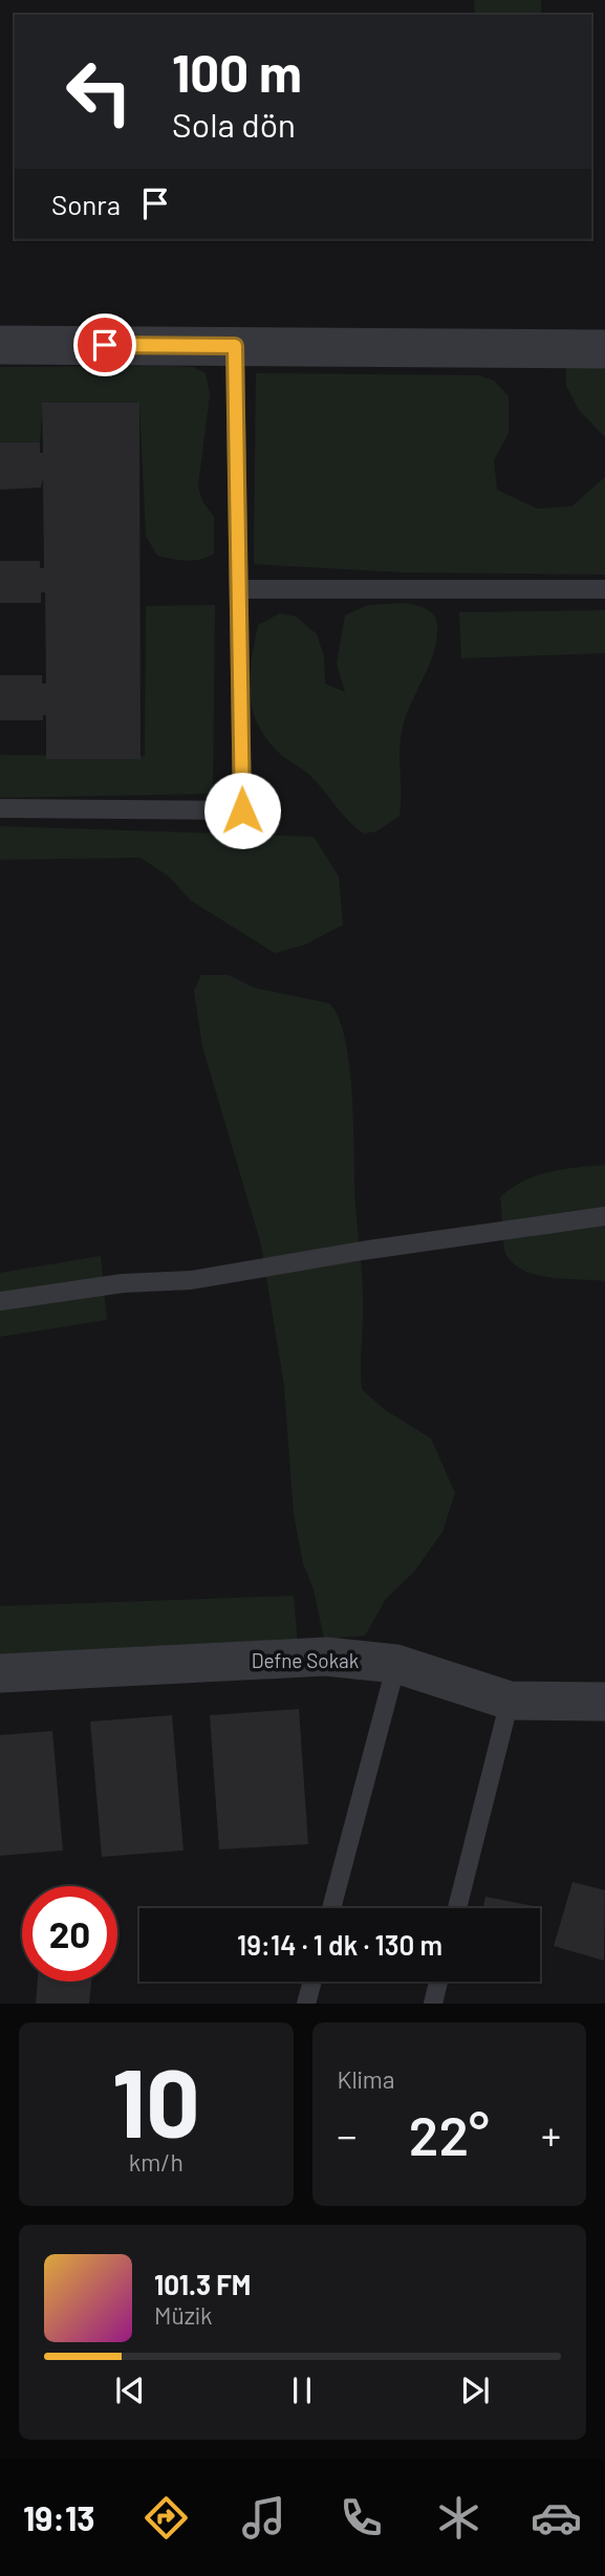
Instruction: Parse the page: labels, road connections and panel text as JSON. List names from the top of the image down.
{
  "streets": {
    "street": ["Defne Sokak"]
  },
  "page": {
    "turn": ["100 m", "Sola dön"],
    "then": "Sonra",
    "limit": "20",
    "trip": "19:14 · 1 dk · 130 m",
    "tile": [
      ["10", "km/h"],
      "Klima"
    ],
    "heat": ["−", "22°", "+"],
    "song": ["101.3 FM", "Müzik"],
    "tabs": "19:13"
  }
}
